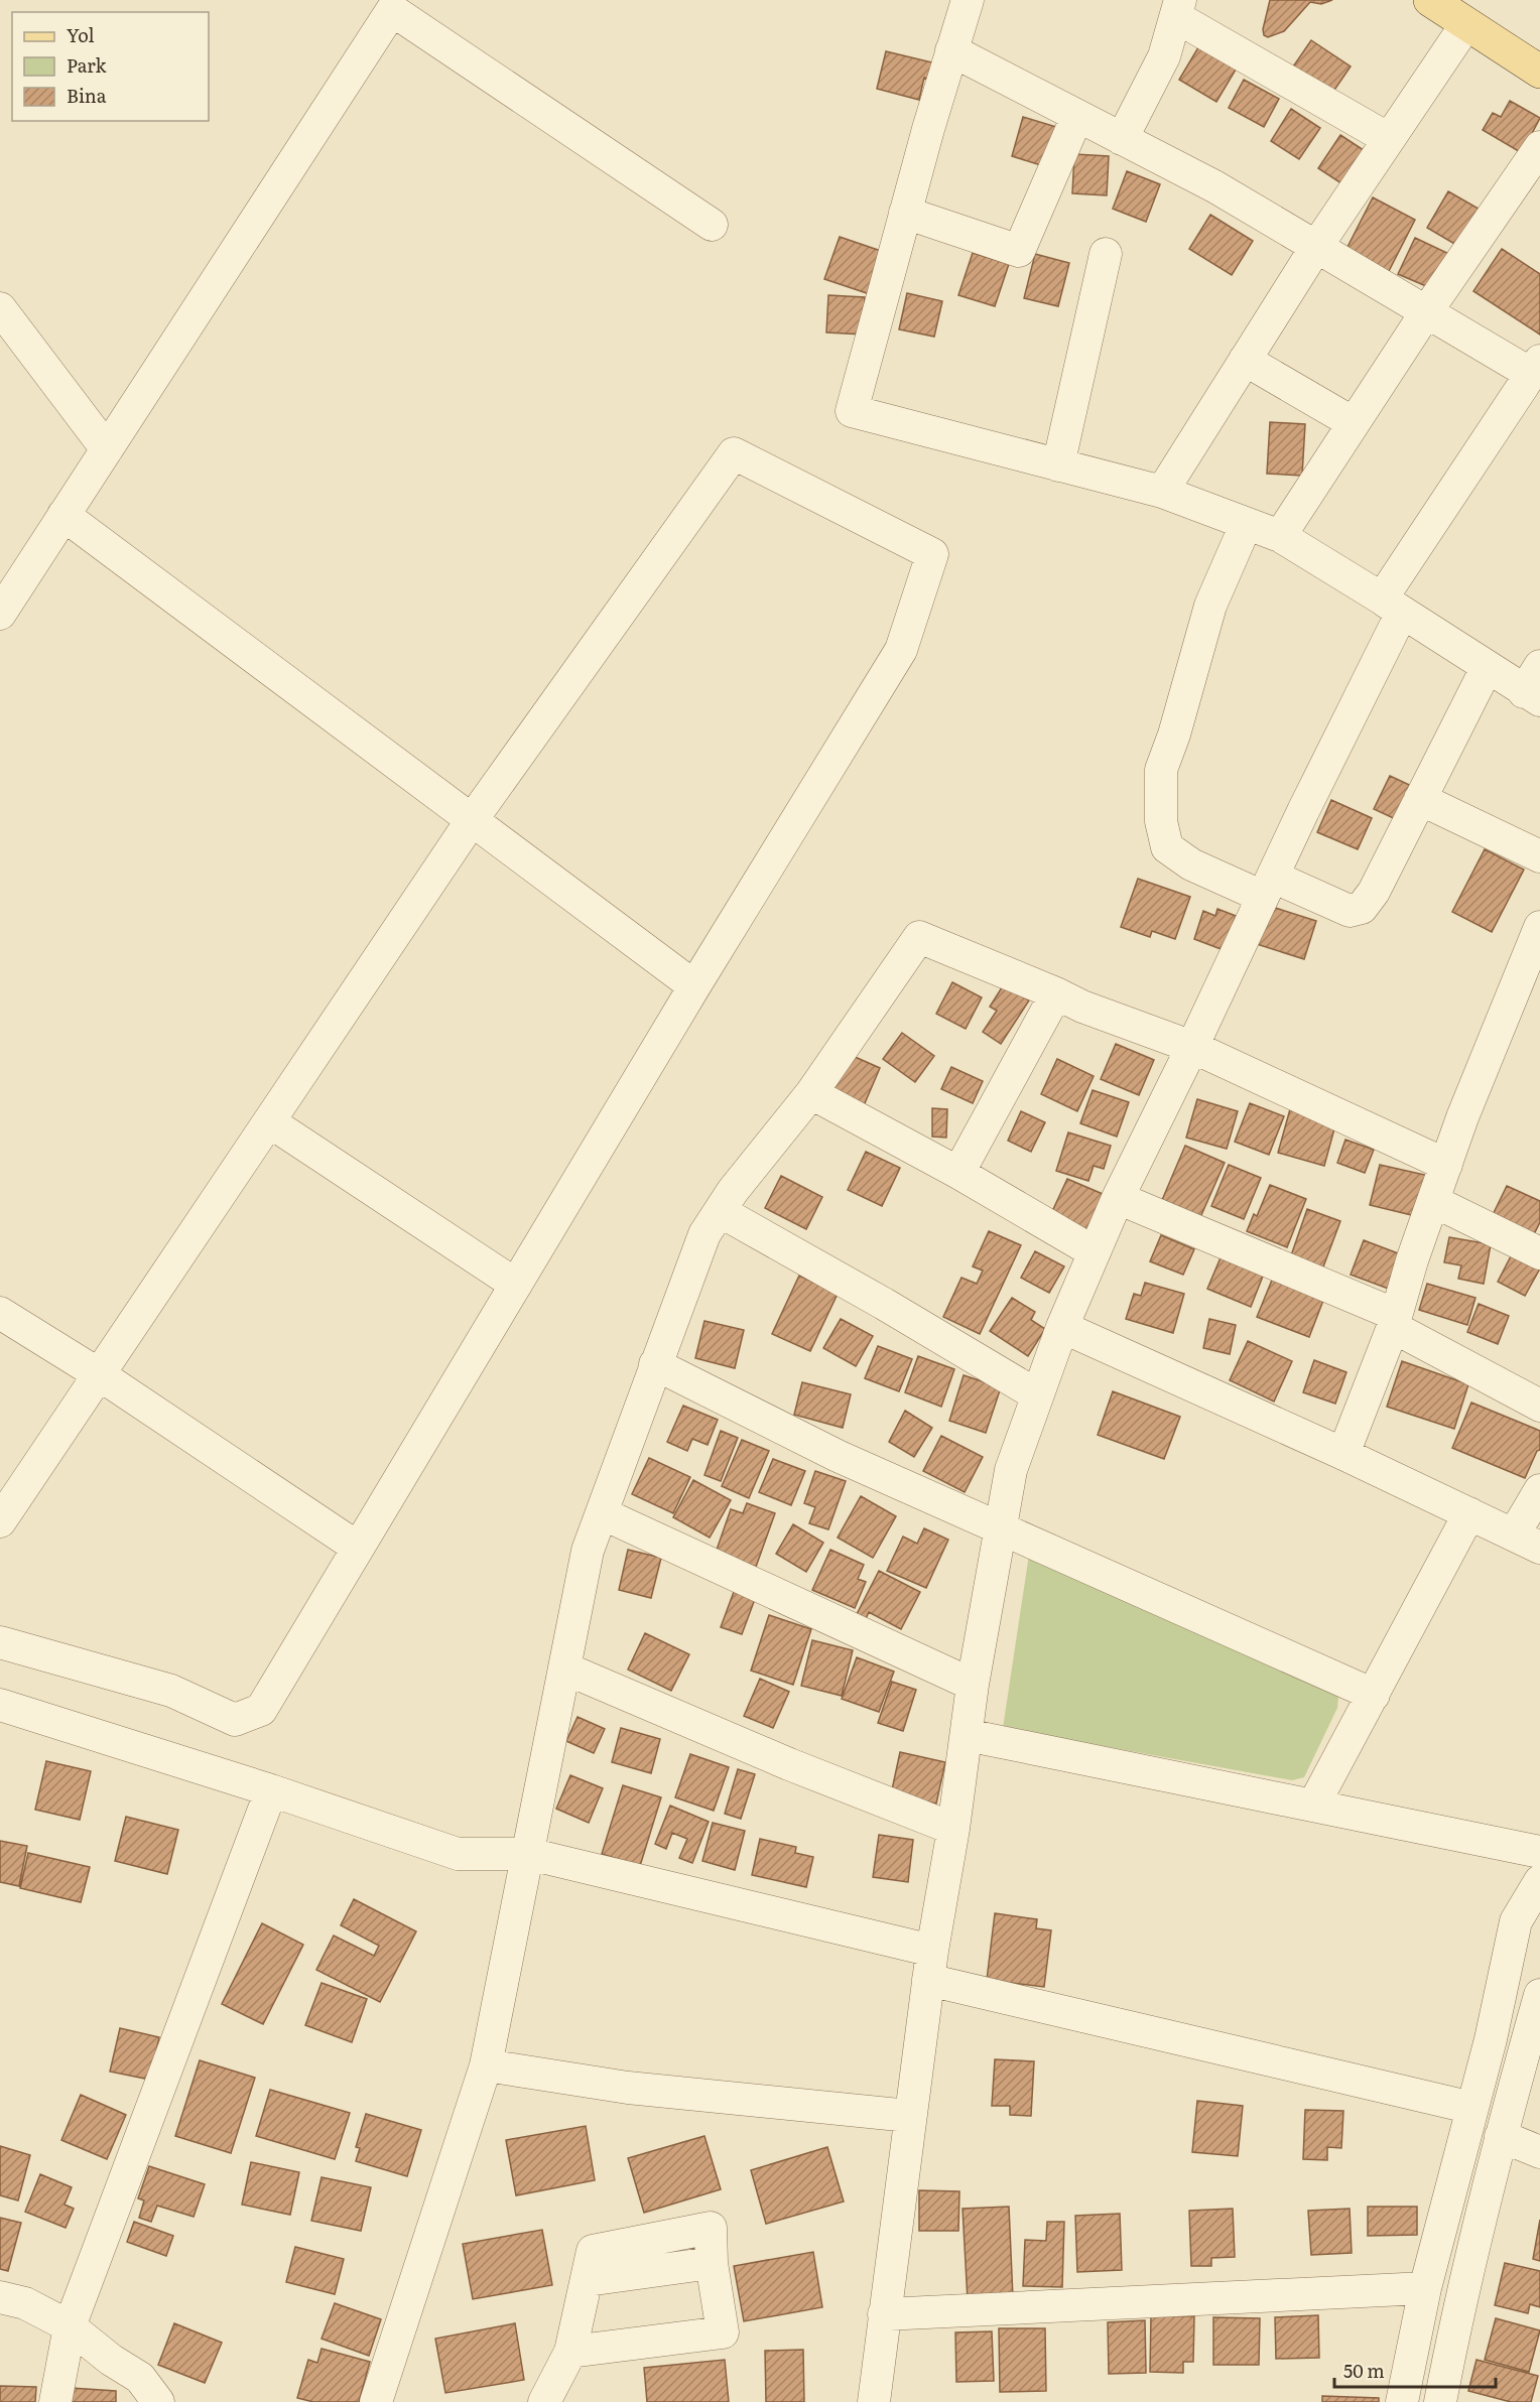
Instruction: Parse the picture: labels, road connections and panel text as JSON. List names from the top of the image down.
{
  "legend": ["Yol", "Park", "Bina"],
  "scale_bar": "50 m"
}
